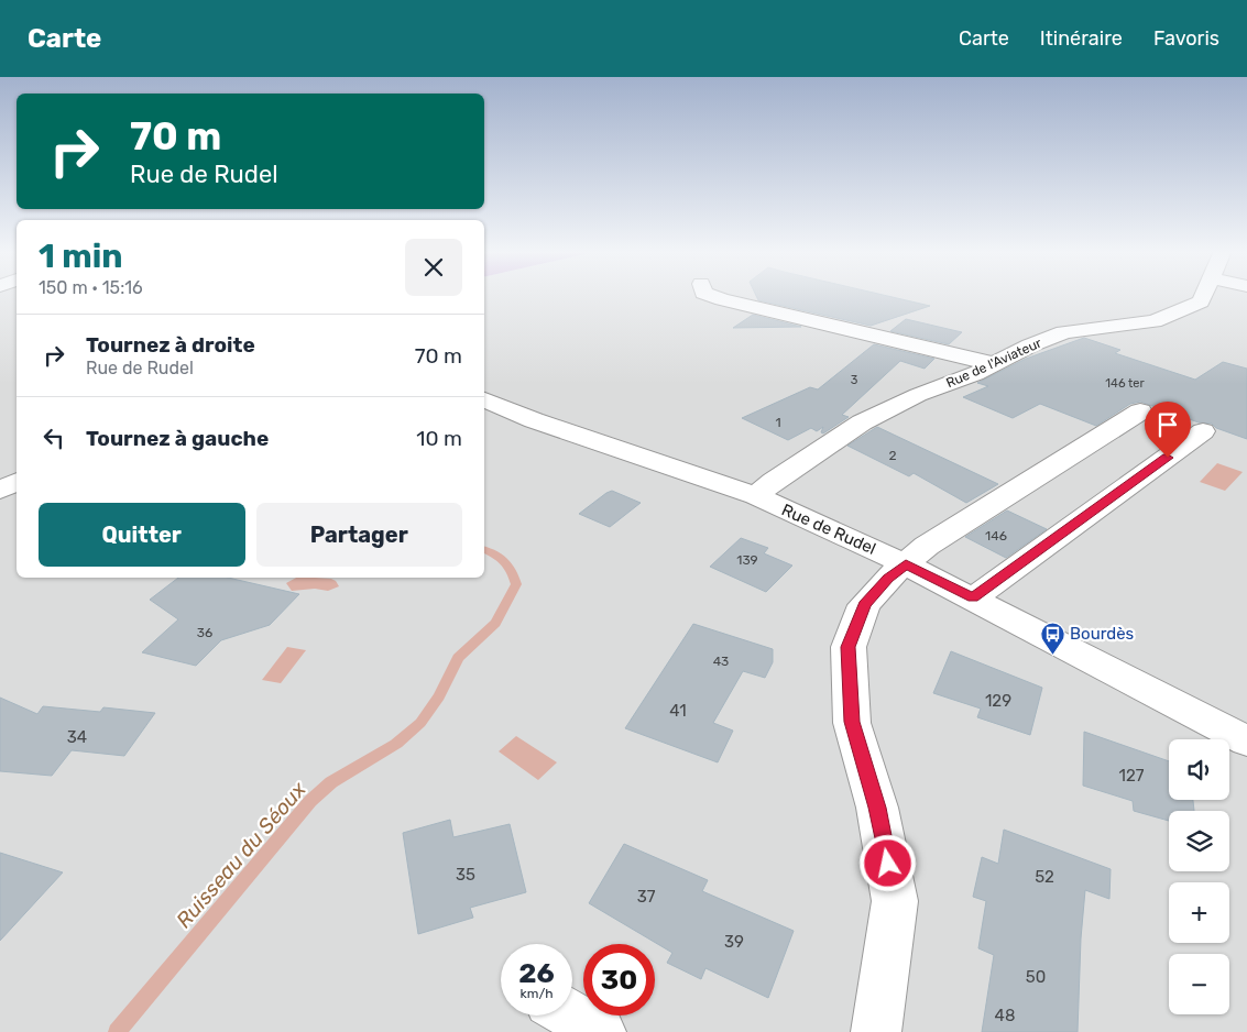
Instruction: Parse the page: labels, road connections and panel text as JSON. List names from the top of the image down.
{
  "streets": {
    "street": ["Rue de l'Aviateur", "Rue de Rudel"]
  },
  "crossings": [
    ["Rue de l'Aviateur", "Rue de Rudel"]
  ],
  "water": ["Ruisseau du Séoux"],
  "places": {
    "bus stop": ["Bourdès"]
  },
  "house_numbers": [
    "3",
    "146 ter",
    "1",
    "2",
    "146",
    "139",
    "36",
    "43",
    "129",
    "41",
    "34",
    "127",
    "35",
    "52",
    "37",
    "39",
    "50",
    "48"
  ],
  "page": {
    "header": "Carte",
    "nav": ["Carte", "Itinéraire", "Favoris"],
    "turn": ["70 m", "Rue de Rudel"],
    "heading": ["1 min", "150 m · 15:16"],
    "list": [
      {
        "name": "Tournez à droite",
        "note": "Rue de Rudel",
        "value": "70 m"
      },
      {
        "name": "Tournez à gauche",
        "value": "10 m"
      }
    ],
    "buttons": ["Quitter", "Partager"],
    "map_buttons": ["+", "−"],
    "speed": "26 km/h",
    "limit": "30"
  }
}
